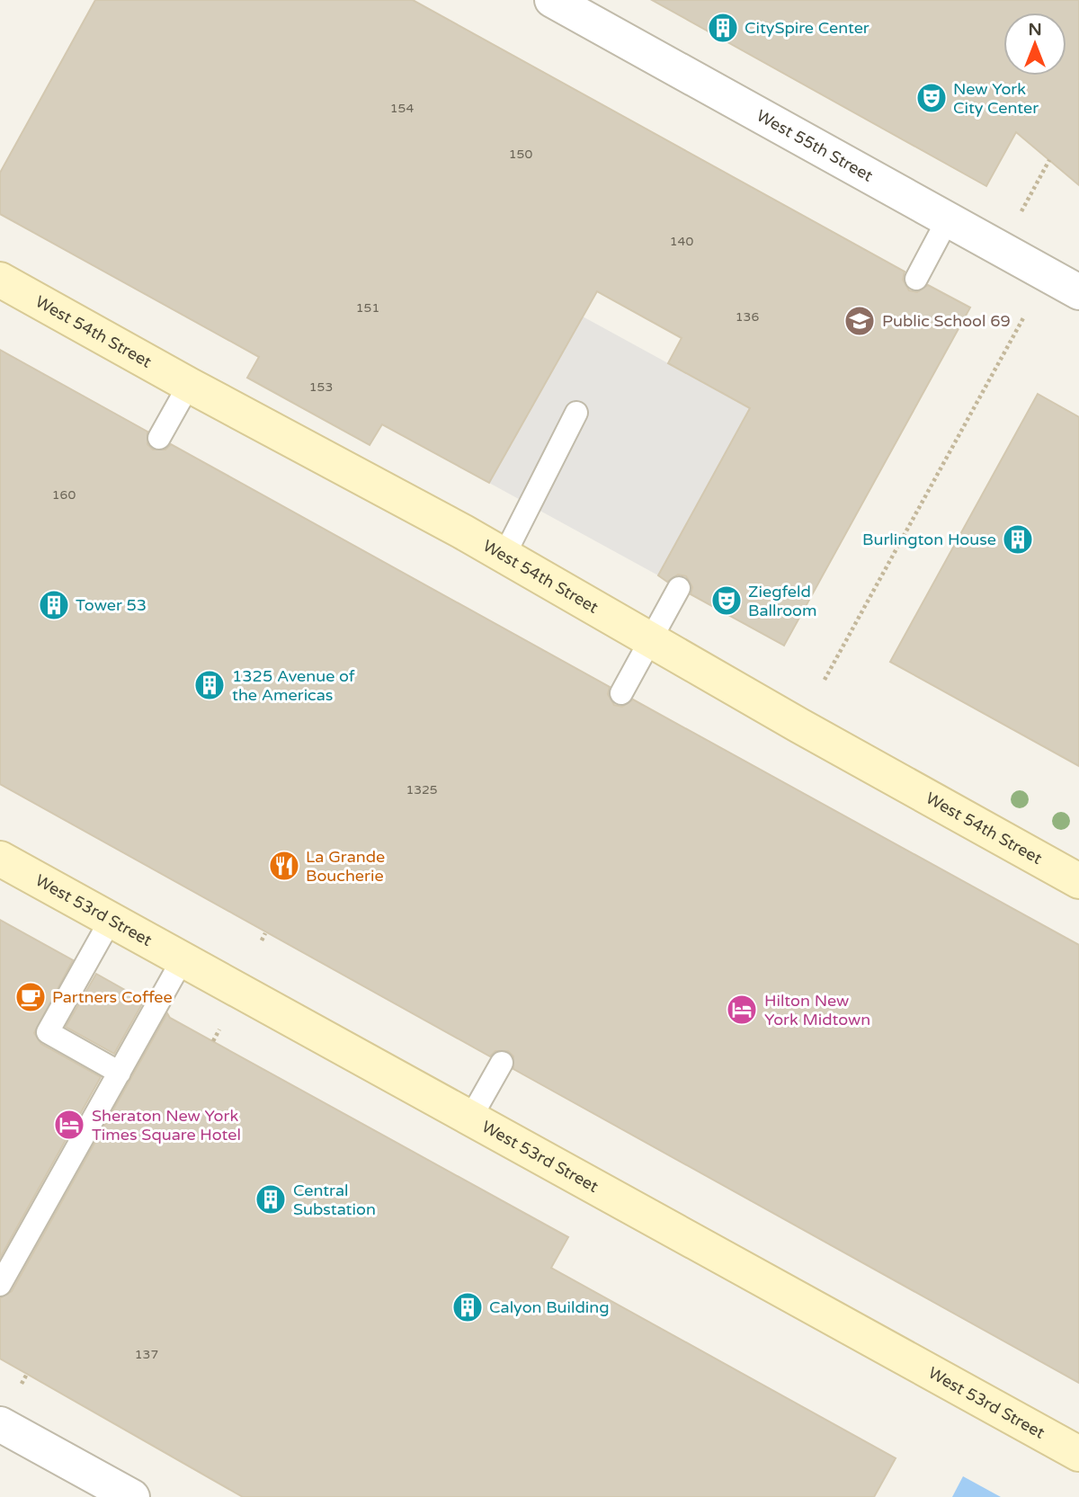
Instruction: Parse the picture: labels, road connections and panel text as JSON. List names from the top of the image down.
{
  "streets": {
    "main road": ["West 54th Street", "West 53rd Street"],
    "street": ["West 55th Street"]
  },
  "places": {
    "building": [
      "CitySpire Center",
      "Burlington House",
      "Tower 53",
      "1325 Avenue of the Americas",
      "Central Substation",
      "Calyon Building"
    ],
    "theatre": ["New York City Center", "Ziegfeld Ballroom"],
    "school or university": ["Public School 69"],
    "restaurant": ["La Grande Boucherie"],
    "cafe": ["Partners Coffee"],
    "hotel": ["Hilton New York Midtown", "Sheraton New York Times Square Hotel"]
  },
  "house_numbers": [
    "154",
    "150",
    "140",
    "151",
    "136",
    "153",
    "160",
    "1325",
    "137"
  ],
  "north": "top"
}
